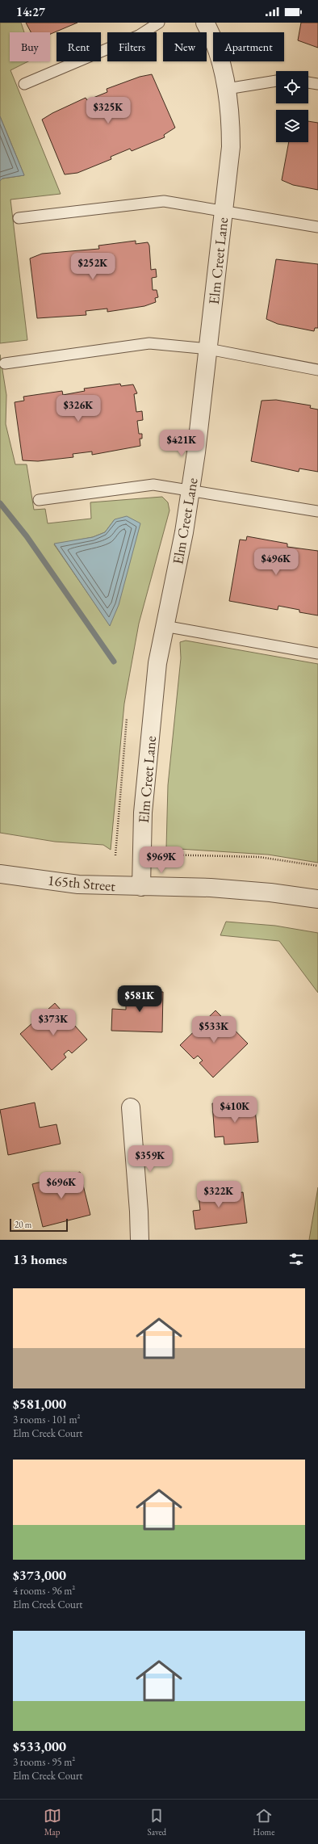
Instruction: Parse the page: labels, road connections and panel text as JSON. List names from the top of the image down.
{
  "streets": {
    "street": ["Elm Creet Lane", "165th Street"]
  },
  "crossings": [
    ["Elm Creet Lane", "165th Street"]
  ],
  "scale_bar": "20 m",
  "page": {
    "status": "14:27",
    "chip": [
      "Buy",
      "Rent",
      "Filters",
      "New",
      "Apartment"
    ],
    "price": [
      "$325K",
      "$252K",
      "$326K",
      "$421K",
      "$496K",
      "$969K",
      "$581K",
      "$373K",
      "$533K",
      "$410K",
      "$359K",
      "$696K",
      "$322K"
    ],
    "scale": "20 m",
    "heading": "13 homes",
    "list": [
      {
        "name": "$581,000",
        "note": "3 rooms · 101 m² · Elm Creek Court"
      },
      {
        "name": "$373,000",
        "note": "4 rooms · 96 m² · Elm Creek Court"
      },
      {
        "name": "$533,000",
        "note": "3 rooms · 95 m² · Elm Creek Court"
      }
    ],
    "tabs": ["Map", "Saved", "Home"]
  }
}
